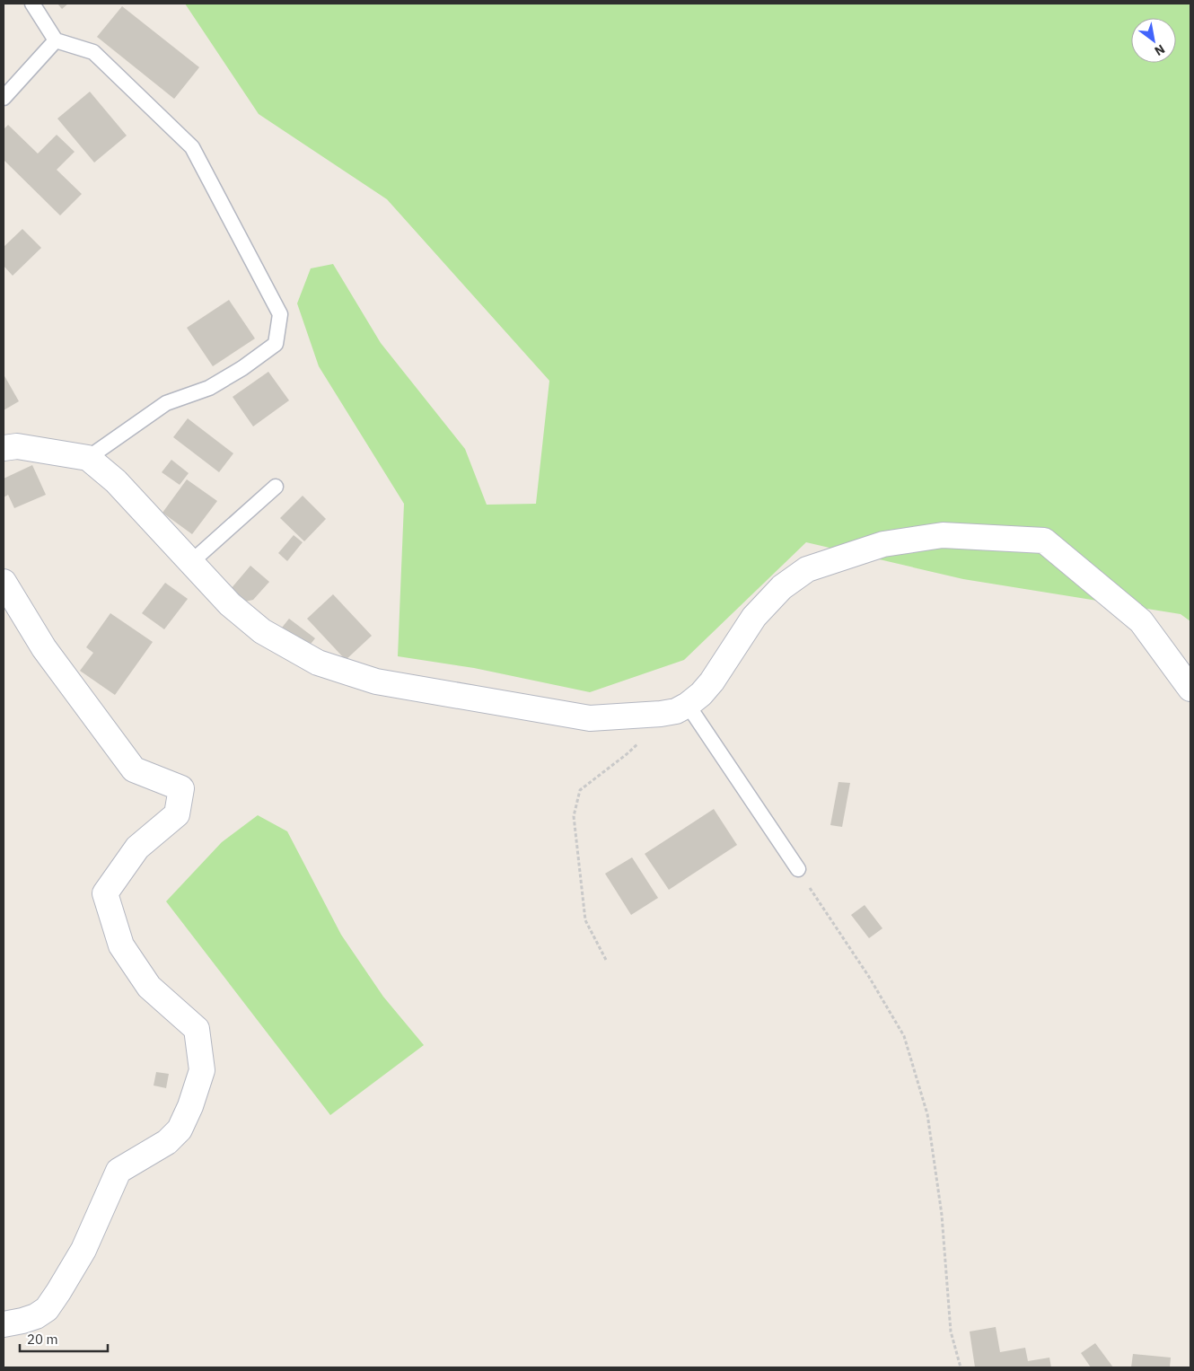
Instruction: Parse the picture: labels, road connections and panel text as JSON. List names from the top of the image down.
{
  "scale_bar": "20 m",
  "north": "bottom right"
}
